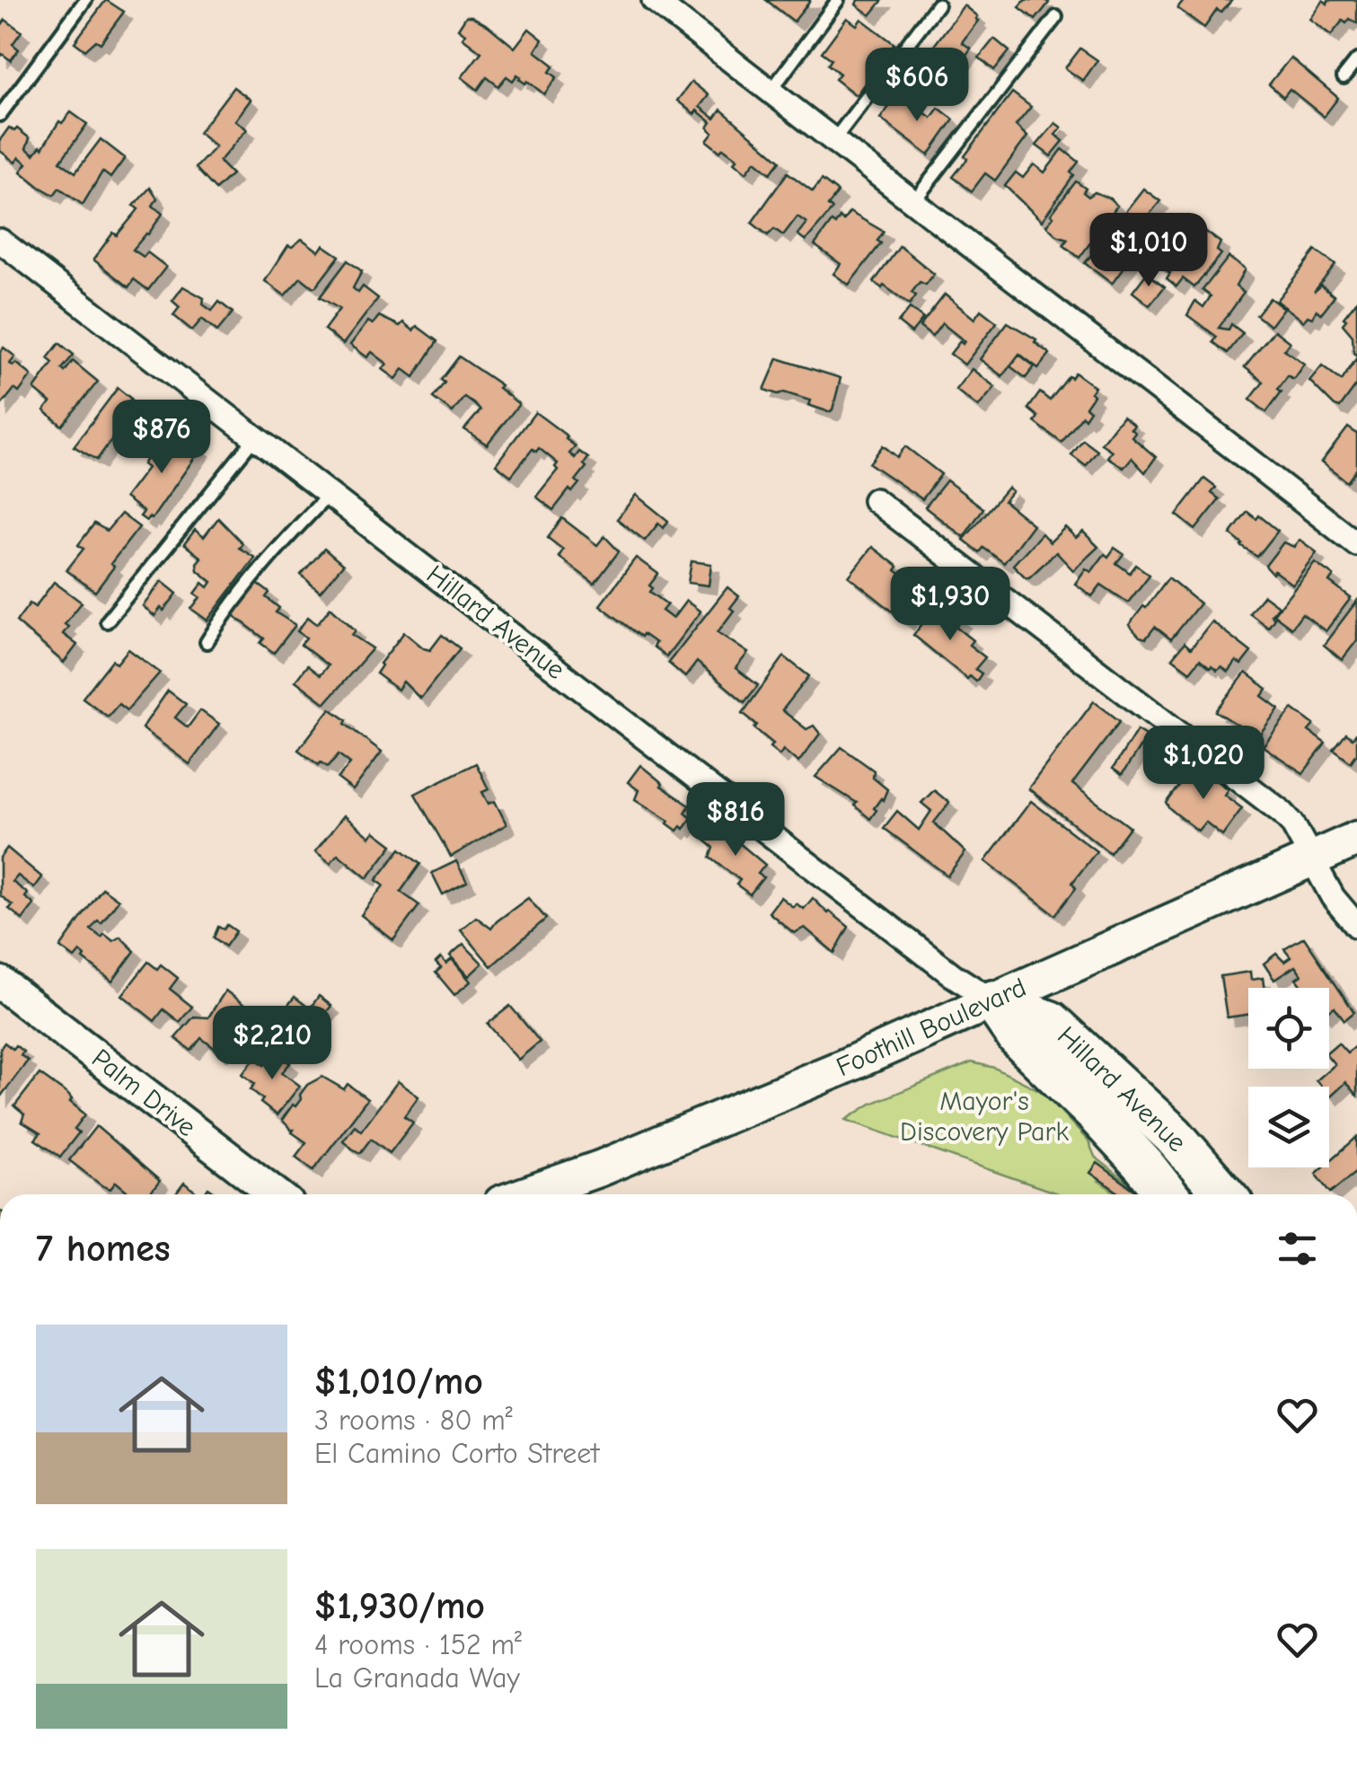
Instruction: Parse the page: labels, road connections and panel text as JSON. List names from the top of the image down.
{
  "streets": {
    "highway": ["Hillard Avenue"],
    "main road": ["Foothill Boulevard"],
    "street": ["Palm Drive"]
  },
  "crossings": [
    ["Hillard Avenue", "Foothill Boulevard"]
  ],
  "parks": ["Mayor's Discovery Park"],
  "page": {
    "price": [
      "$606",
      "$1,010",
      "$876",
      "$1,930",
      "$1,020",
      "$816",
      "$2,210"
    ],
    "heading": "7 homes",
    "list": [
      {
        "name": "$1,010/mo",
        "note": "3 rooms · 80 m² · El Camino Corto Street"
      },
      {
        "name": "$1,930/mo",
        "note": "4 rooms · 152 m² · La Granada Way"
      }
    ]
  }
}
